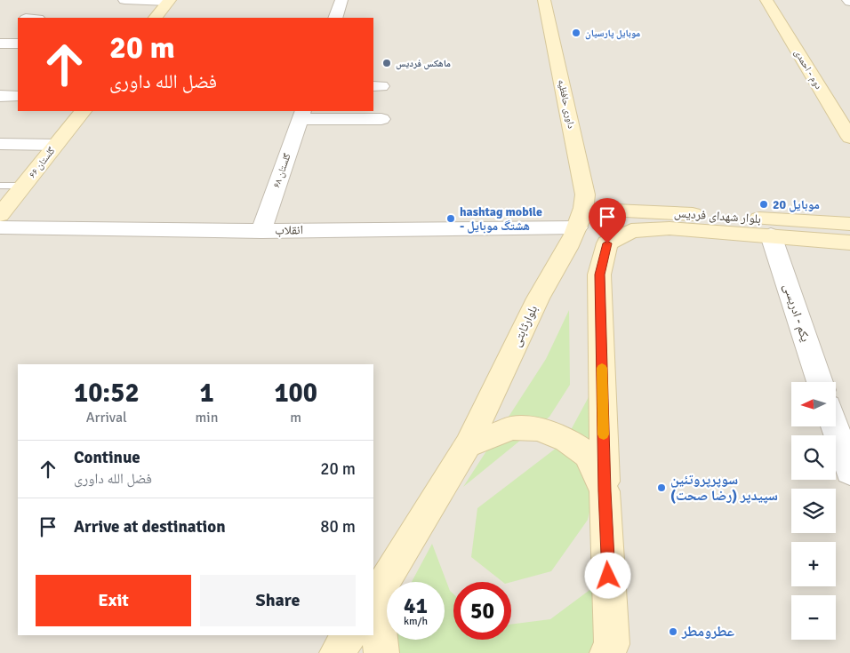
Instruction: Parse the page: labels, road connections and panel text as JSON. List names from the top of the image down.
{
  "streets": {
    "main road": [
      "دوم - احمدی",
      "داوری حافظیه",
      "گلستان ۶۶",
      "بلوار شهدای فردیس",
      "بلوارثابتی"
    ],
    "street": ["گلستان ۶۸", "انقلاب", "یکم - ادریسی"]
  },
  "crossings": [
    ["داوری حافظیه", "بلوار شهدای فردیس"],
    ["داوری حافظیه", "انقلاب"],
    ["داوری حافظیه", "بلوارثابتی"],
    ["گلستان ۶۸", "انقلاب"],
    ["بلوار شهدای فردیس", "انقلاب"],
    ["بلوار شهدای فردیس", "یکم - ادریسی"],
    ["بلوار شهدای فردیس", "بلوارثابتی"],
    ["انقلاب", "بلوارثابتی"]
  ],
  "places": [
    "موبایل پارسیان",
    "ماهکس فردیس",
    "موبایل 20",
    "hashtag mobile - هشتگ موبایل",
    "سوپرپروتئین سپیدپر (رضا صحت)",
    "عطرومطر"
  ],
  "north": "left",
  "page": {
    "turn": ["20 m", "فضل الله داوری"],
    "eta": [
      "10:52",
      "Arrival",
      "1",
      "min",
      "100",
      "m"
    ],
    "map_buttons": ["+", "−"],
    "list": [
      {
        "name": "Continue",
        "note": "فضل الله داوری",
        "value": "20 m"
      },
      {
        "name": "Arrive at destination",
        "value": "80 m"
      }
    ],
    "buttons": ["Exit", "Share"],
    "speed": "41 km/h",
    "limit": "50"
  }
}
